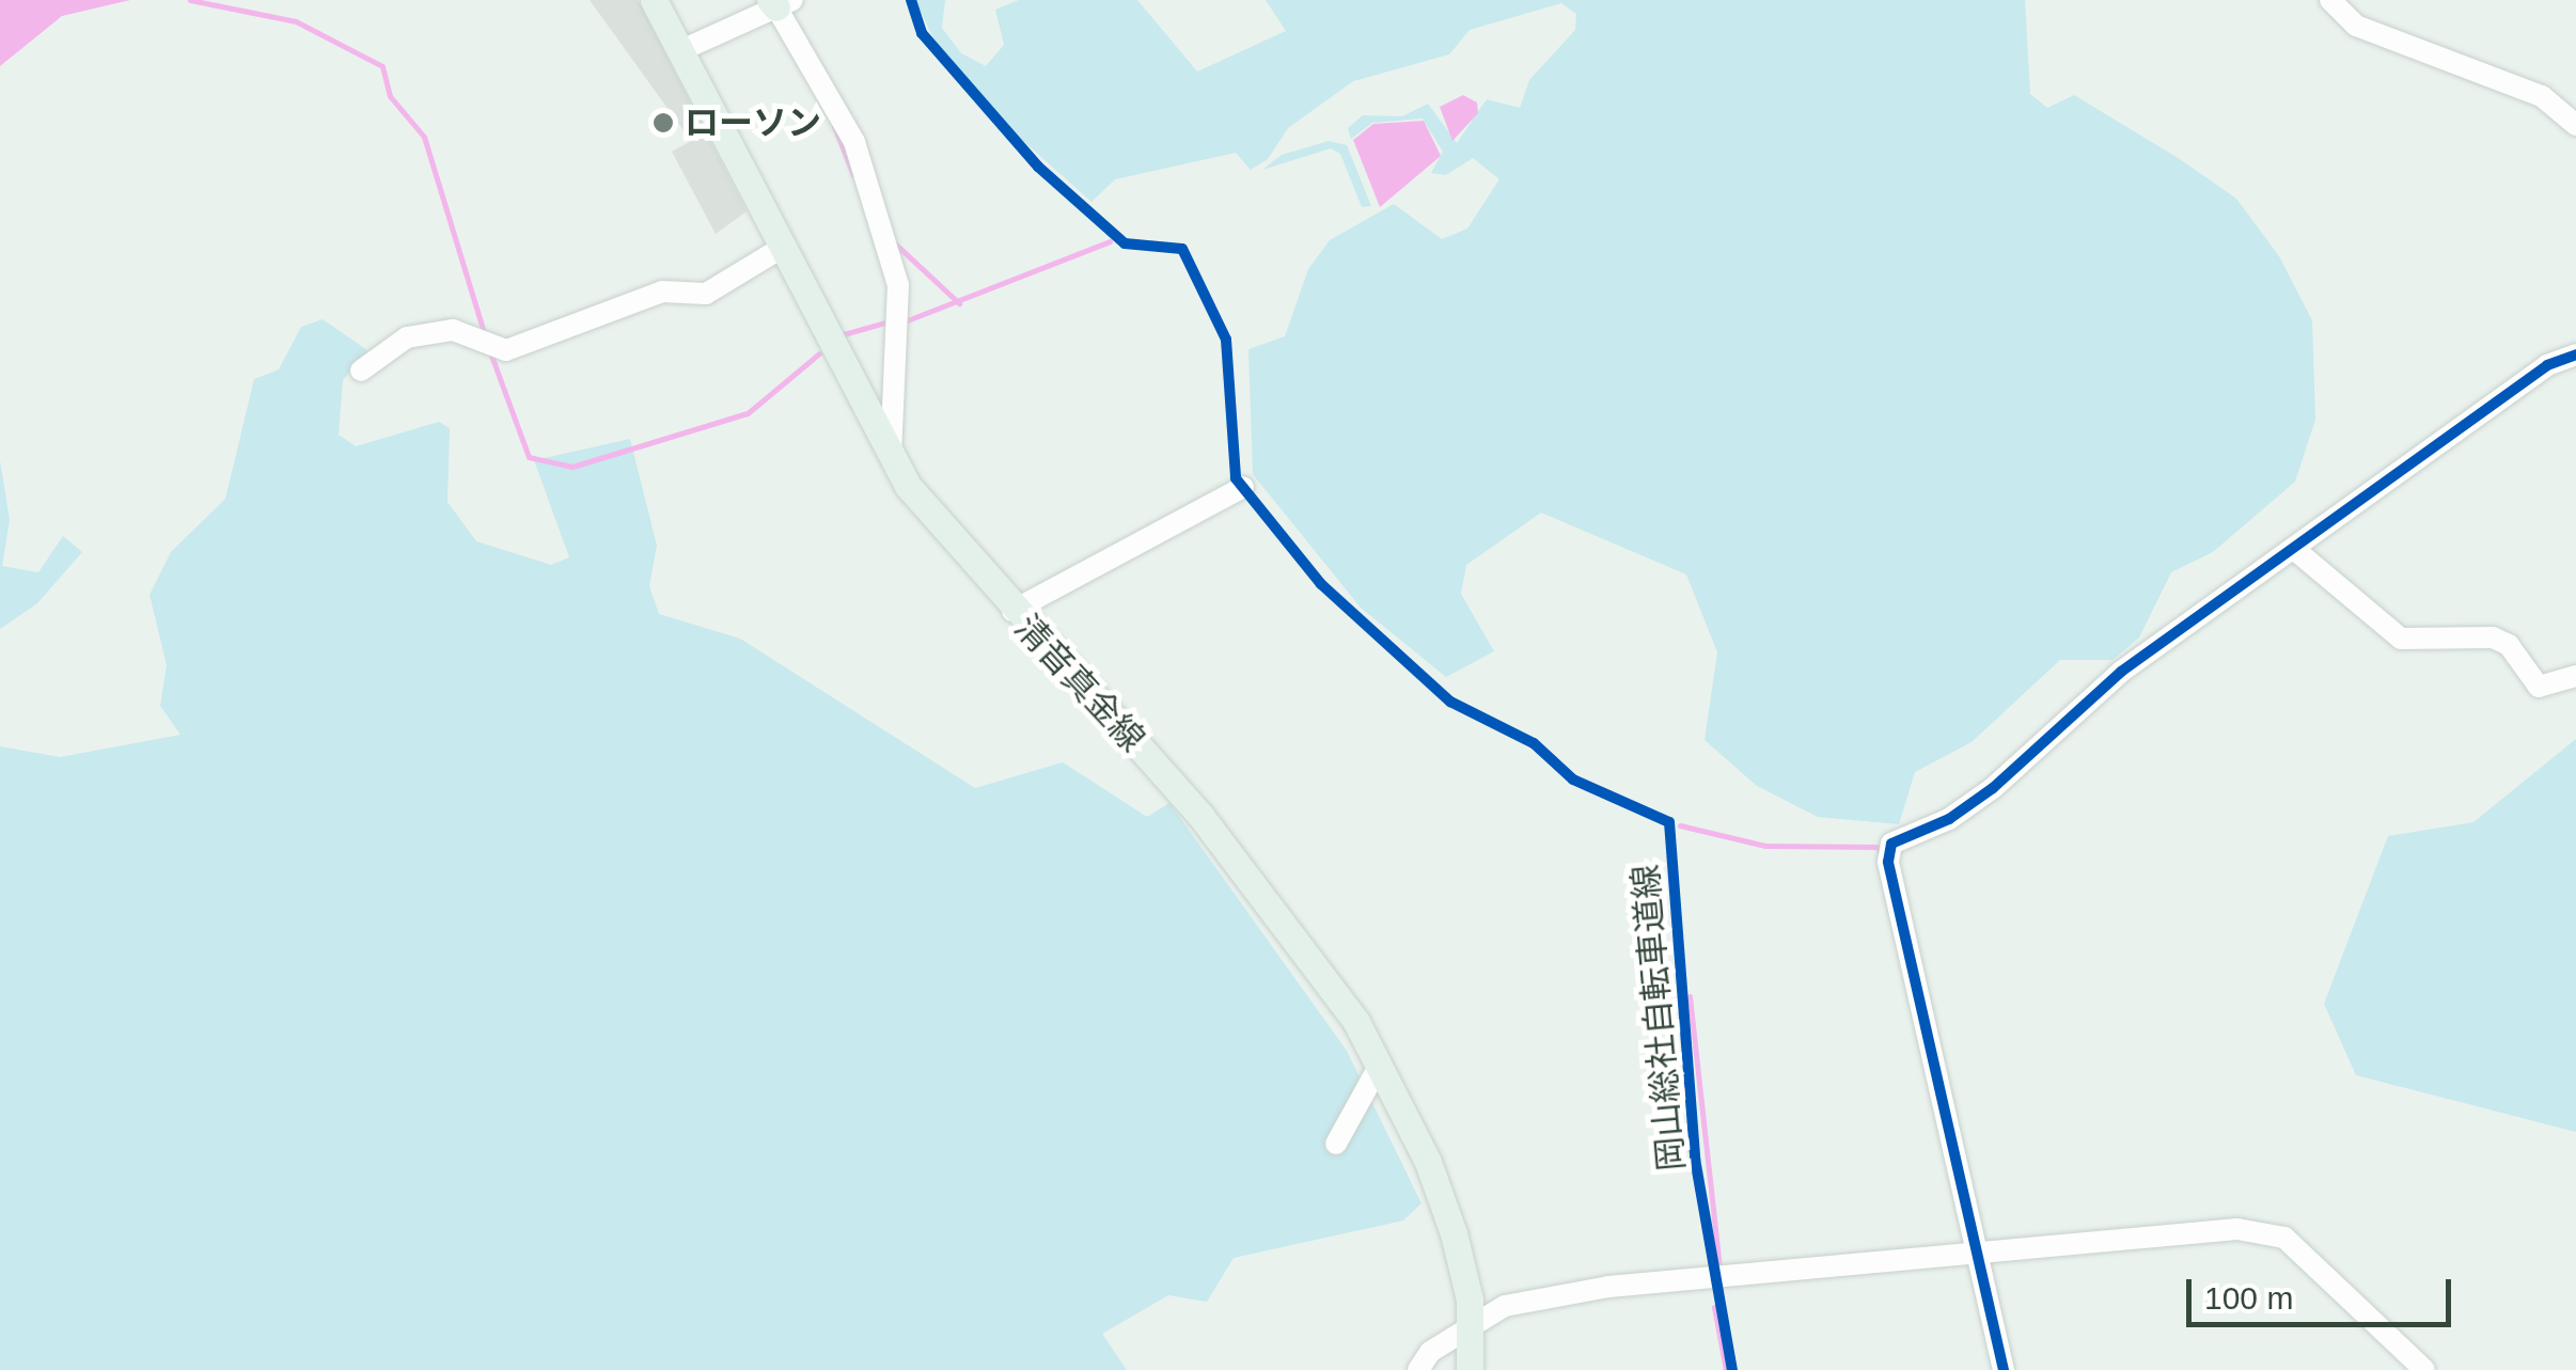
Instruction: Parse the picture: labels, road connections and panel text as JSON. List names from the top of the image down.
{
  "streets": {
    "main road": ["清音真金線"],
    "cycle path": ["岡山総社自転車道線"]
  },
  "places": ["ローソン"],
  "scale_bar": "100 m"
}
